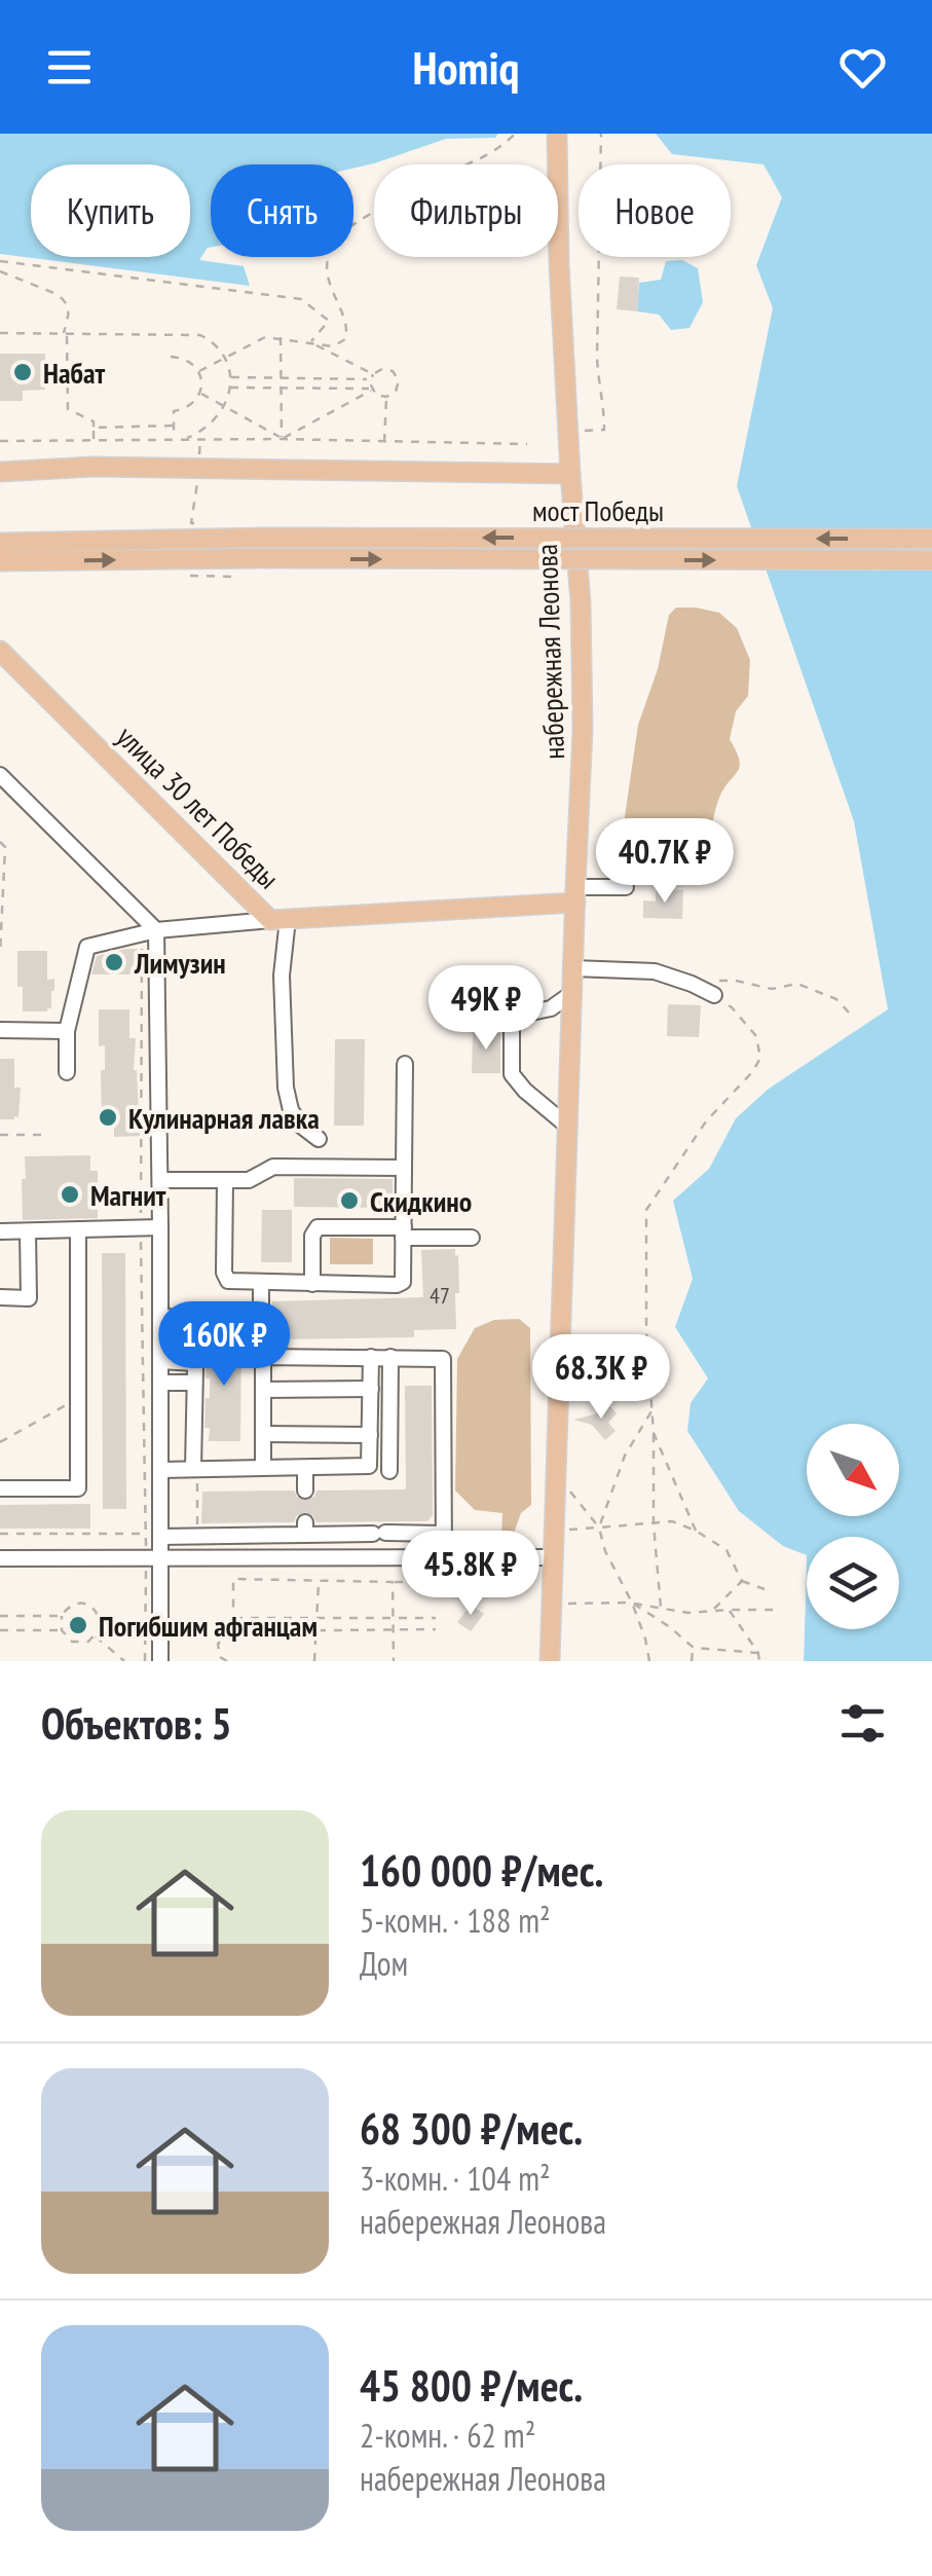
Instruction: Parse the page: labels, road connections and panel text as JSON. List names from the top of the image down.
{
  "streets": {
    "main road": ["мост Победы", "набережная Леонова", "улица 30 лет Победы"]
  },
  "crossings": [
    ["набережная Леонова", "улица 30 лет Победы"]
  ],
  "places": [
    "Набат",
    "Лимузин",
    "Кулинарная лавка",
    "Магнит",
    "Скидкино",
    "Погибшим афганцам"
  ],
  "house_numbers": ["47"],
  "north": "bottom right",
  "page": {
    "header": "Homiq",
    "chip": [
      "Купить",
      "Снять",
      "Фильтры",
      "Новое"
    ],
    "price": [
      "40.7K ₽",
      "49K ₽",
      "160K ₽",
      "68.3K ₽",
      "45.8K ₽"
    ],
    "heading": "Объектов: 5",
    "list": [
      {
        "name": "160 000 ₽/мес.",
        "note": "5-комн. · 188 m² · Дом"
      },
      {
        "name": "68 300 ₽/мес.",
        "note": "3-комн. · 104 m² · набережная Леонова"
      },
      {
        "name": "45 800 ₽/мес.",
        "note": "2-комн. · 62 m² · набережная Леонова"
      }
    ]
  }
}
